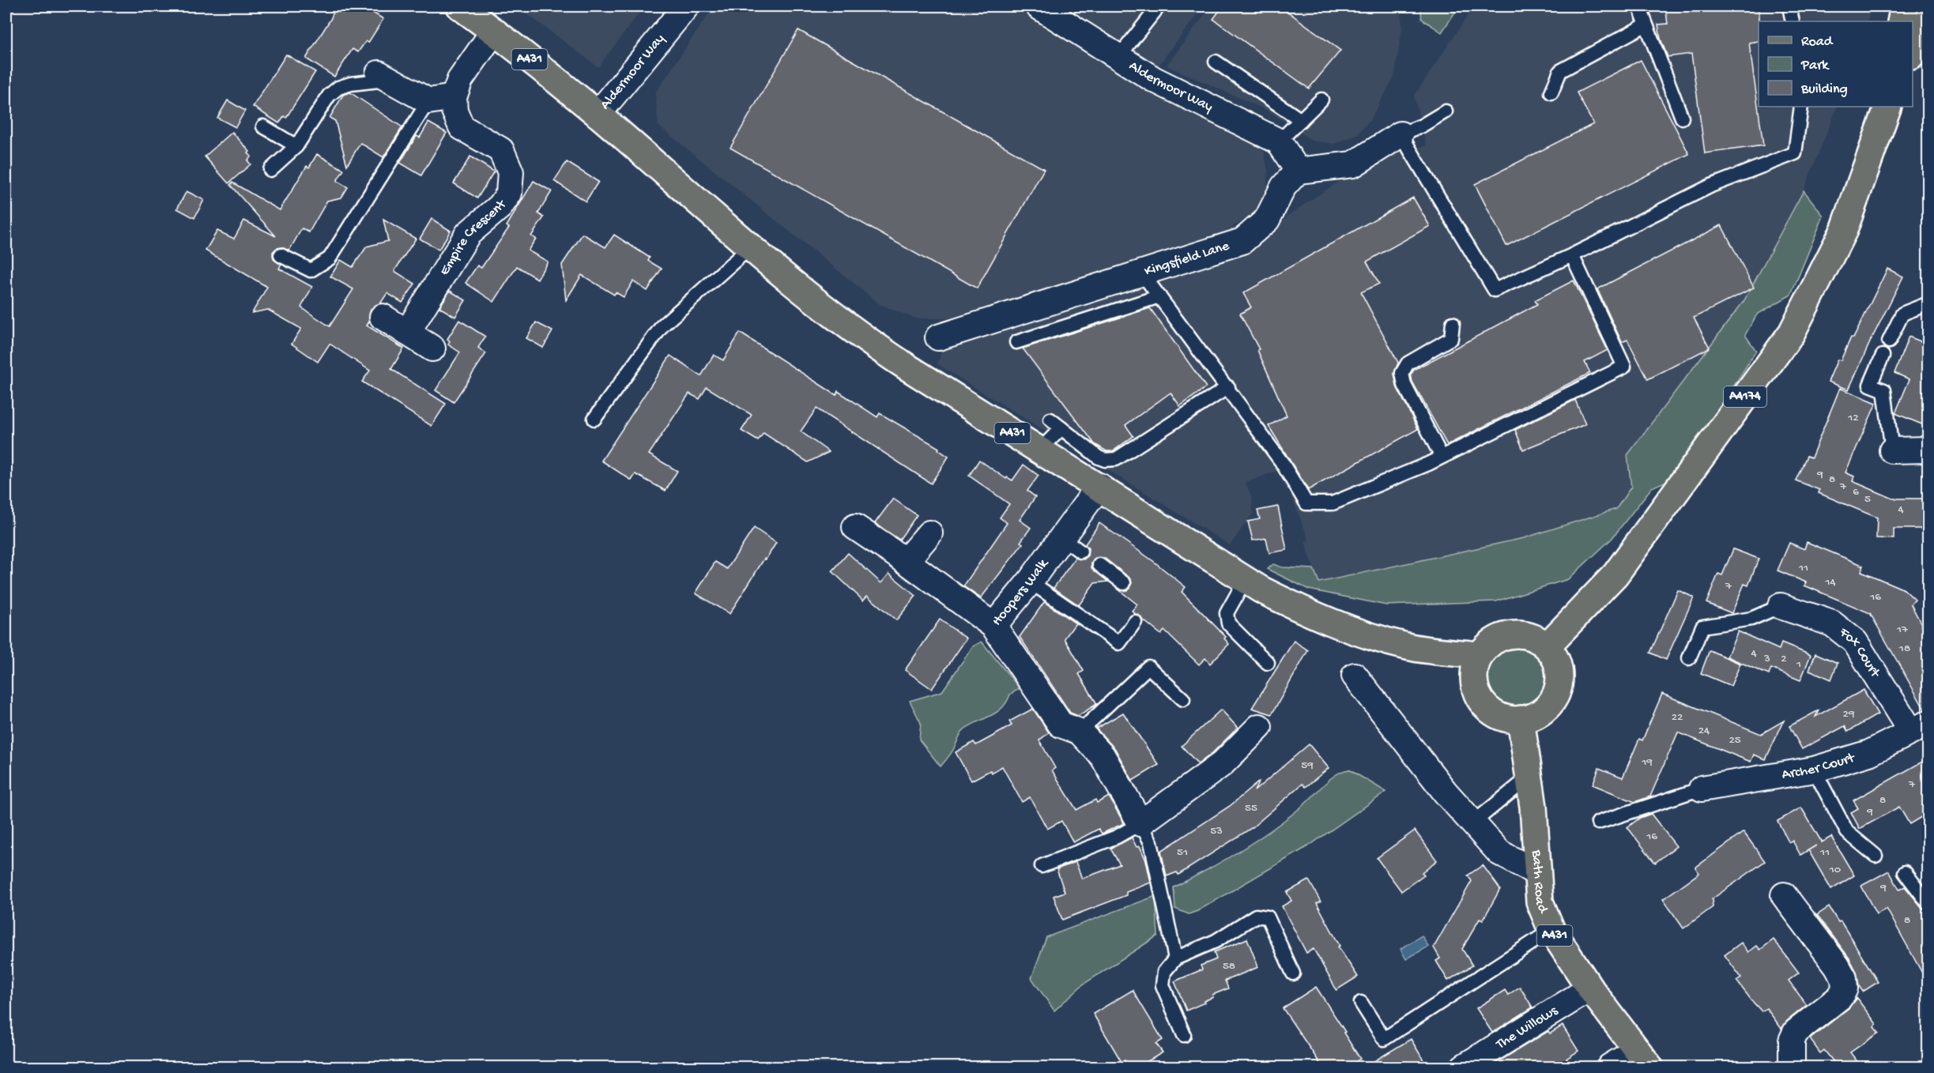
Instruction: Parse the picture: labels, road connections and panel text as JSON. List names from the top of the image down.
{
  "streets": {
    "main road": ["A431", "A4174", "Bath Road"],
    "street": [
      "Aldermoor Way",
      "Empire Crescent",
      "Kingsfield Lane",
      "Hoopers Walk",
      "Fox Court",
      "Archer Court",
      "The Willows"
    ]
  },
  "crossings": [
    ["A431", "Aldermoor Way"],
    ["A431", "A4174"],
    ["A431", "Hoopers Walk"],
    ["A431", "Bath Road"],
    ["A4174", "Bath Road"],
    ["Fox Court", "Archer Court"],
    ["Bath Road", "The Willows"]
  ],
  "house_numbers": [
    "12",
    "9",
    "8",
    "7",
    "6",
    "5",
    "4",
    "11",
    "14",
    "7",
    "16",
    "17",
    "18",
    "4",
    "3",
    "2",
    "1",
    "29",
    "22",
    "24",
    "25",
    "19",
    "59",
    "7",
    "8",
    "55",
    "9",
    "53",
    "16",
    "51",
    "11",
    "10",
    "9",
    "8",
    "58"
  ],
  "legend": ["Road", "Park", "Building"]
}
